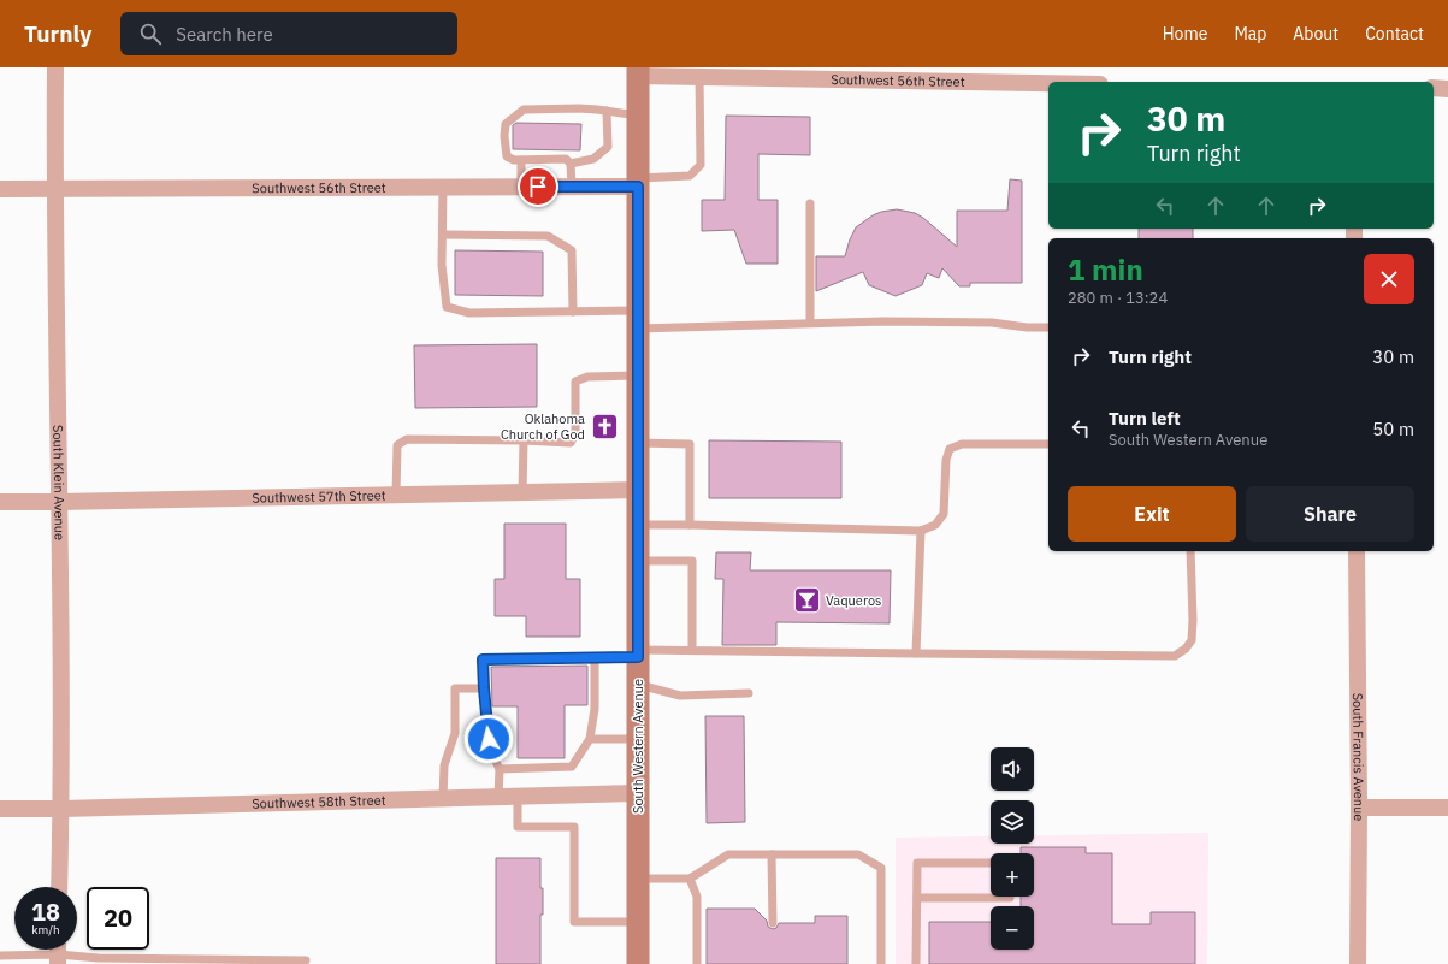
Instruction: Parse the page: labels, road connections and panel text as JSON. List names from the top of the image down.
{
  "streets": {
    "main road": ["South Western Avenue"],
    "street": [
      "Southwest 56th Street",
      "South Klein Avenue",
      "Southwest 57th Street",
      "South Francis Avenue",
      "Southwest 58th Street"
    ]
  },
  "crossings": [
    ["Southwest 56th Street", "South Klein Avenue"],
    ["Southwest 56th Street", "South Western Avenue"],
    ["South Klein Avenue", "Southwest 57th Street"],
    ["South Klein Avenue", "Southwest 58th Street"],
    ["Southwest 57th Street", "South Western Avenue"],
    ["South Western Avenue", "Southwest 58th Street"]
  ],
  "places": {
    "church": ["Oklahoma Church of God"],
    "bar": ["Vaqueros"]
  },
  "page": {
    "header": "Turnly",
    "search": "Search here",
    "nav": [
      "Home",
      "Map",
      "About",
      "Contact"
    ],
    "turn": ["30 m", "Turn right"],
    "heading": ["1 min", "280 m · 13:24"],
    "list": [
      {
        "name": "Turn right",
        "value": "30 m"
      },
      {
        "name": "Turn left",
        "note": "South Western Avenue",
        "value": "50 m"
      }
    ],
    "buttons": ["Exit", "Share"],
    "map_buttons": ["+", "−"],
    "speed": "18 km/h",
    "limit": "20"
  }
}
